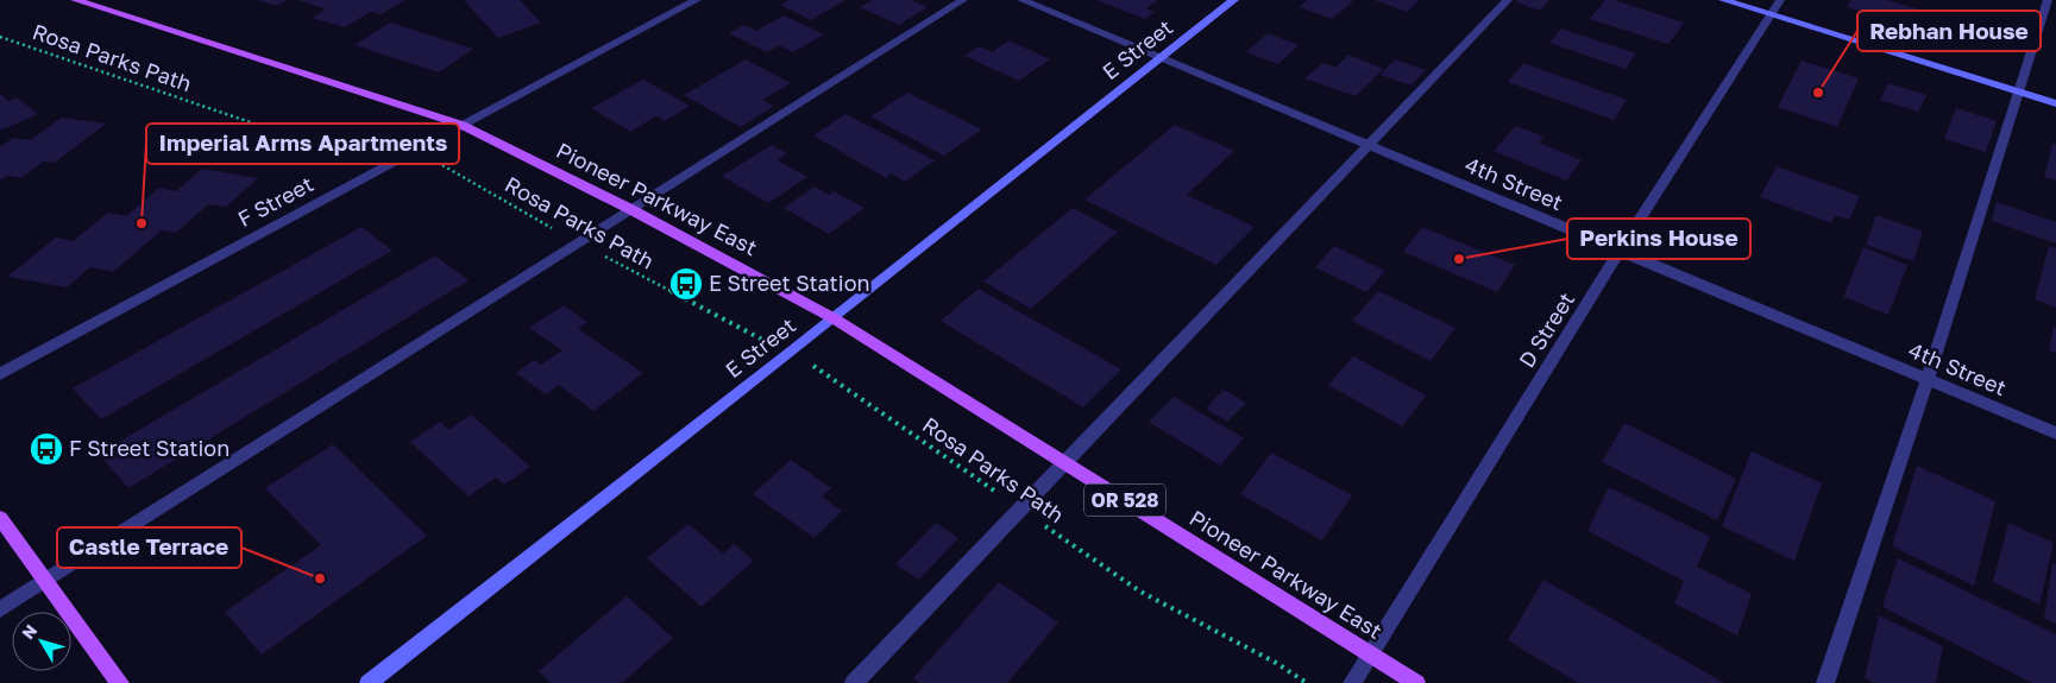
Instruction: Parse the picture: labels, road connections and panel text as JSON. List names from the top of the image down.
{
  "streets": {
    "main road": ["Pioneer Parkway East", "OR 528"],
    "street": [
      "E Street",
      "4th Street",
      "F Street",
      "D Street"
    ],
    "path": ["Rosa Parks Path"]
  },
  "crossings": [
    ["E Street", "Rosa Parks Path"],
    ["E Street", "4th Street"],
    ["E Street", "Pioneer Parkway East"],
    ["Rosa Parks Path", "F Street"],
    ["4th Street", "D Street"],
    ["Pioneer Parkway East", "F Street"],
    ["Pioneer Parkway East", "D Street"]
  ],
  "places": {
    "other": [
      "Rebhan House",
      "Imperial Arms Apartments",
      "Perkins House",
      "Castle Terrace"
    ],
    "bus stop": ["E Street Station", "F Street Station"]
  },
  "north": "top left"
}
